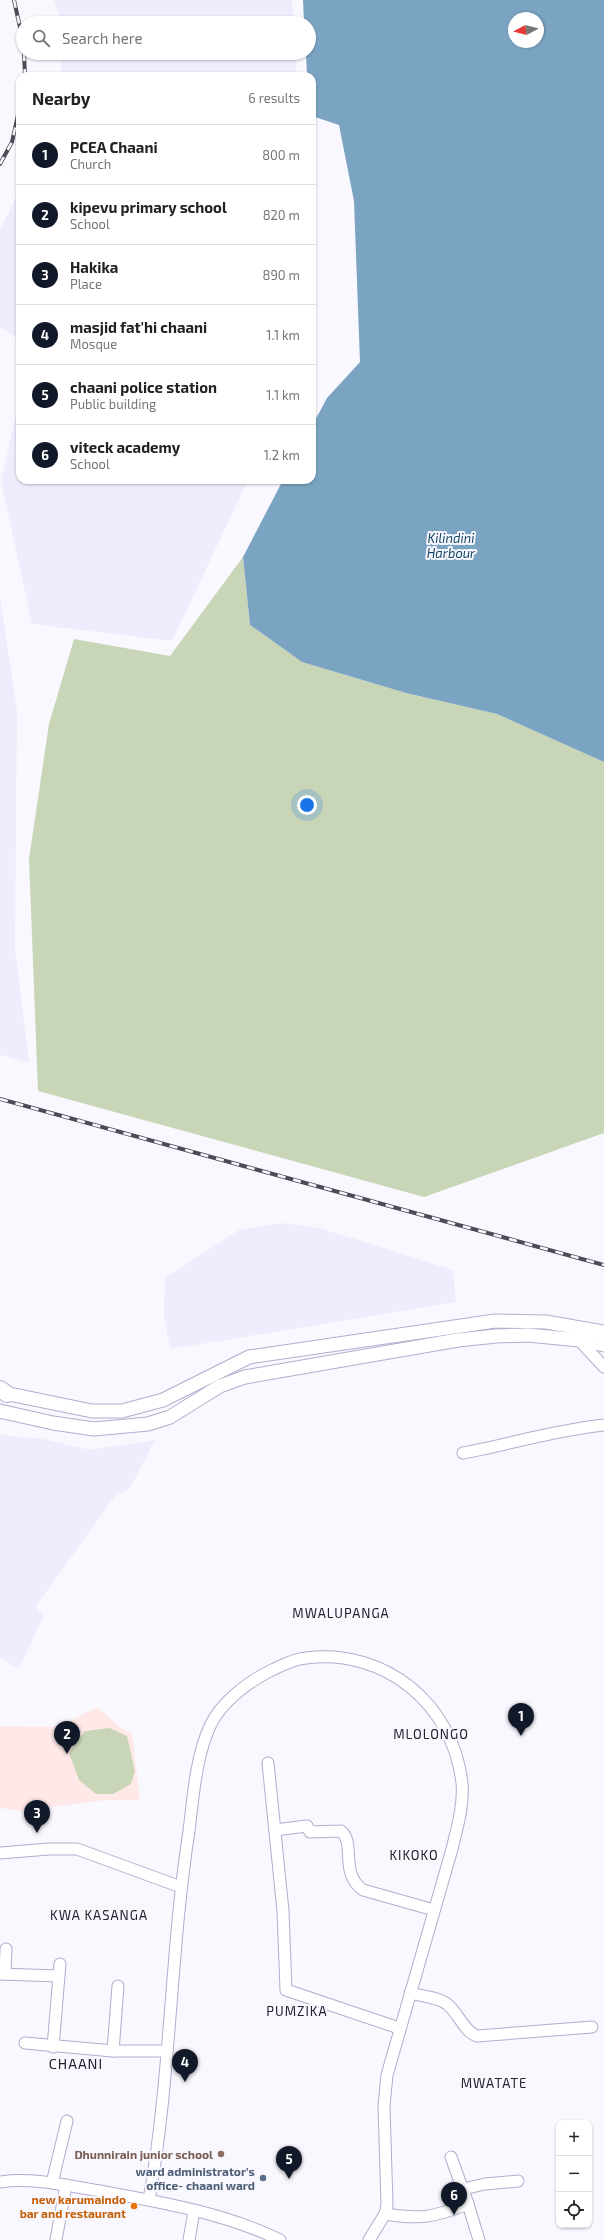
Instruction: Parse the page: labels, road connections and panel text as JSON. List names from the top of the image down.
{
  "districts": [
    "MWALUPANGA",
    "MLOLONGO",
    "KIKOKO",
    "KWA KASANGA",
    "PUMZIKA",
    "CHAANI",
    "MWATATE"
  ],
  "water": ["Kilindini Harbour"],
  "places": ["Dhunnirain junior school", "ward administrator's office- chaani ward", "new karumaindo bar and restaurant"],
  "north": "left",
  "page": {
    "search": "Search here",
    "heading": ["Nearby", "6 results"],
    "list": [
      {
        "mark": "1",
        "name": "PCEA Chaani",
        "note": "Church",
        "value": "800 m"
      },
      {
        "mark": "2",
        "name": "kipevu primary school",
        "note": "School",
        "value": "820 m"
      },
      {
        "mark": "3",
        "name": "Hakika",
        "note": "Place",
        "value": "890 m"
      },
      {
        "mark": "4",
        "name": "masjid fat'hi chaani",
        "note": "Mosque",
        "value": "1.1 km"
      },
      {
        "mark": "5",
        "name": "chaani police station",
        "note": "Public building",
        "value": "1.1 km"
      },
      {
        "mark": "6",
        "name": "viteck academy",
        "note": "School",
        "value": "1.2 km"
      }
    ],
    "pins": [
      "1",
      "2",
      "3",
      "4",
      "5",
      "6"
    ],
    "map_buttons": ["+", "−"]
  }
}
